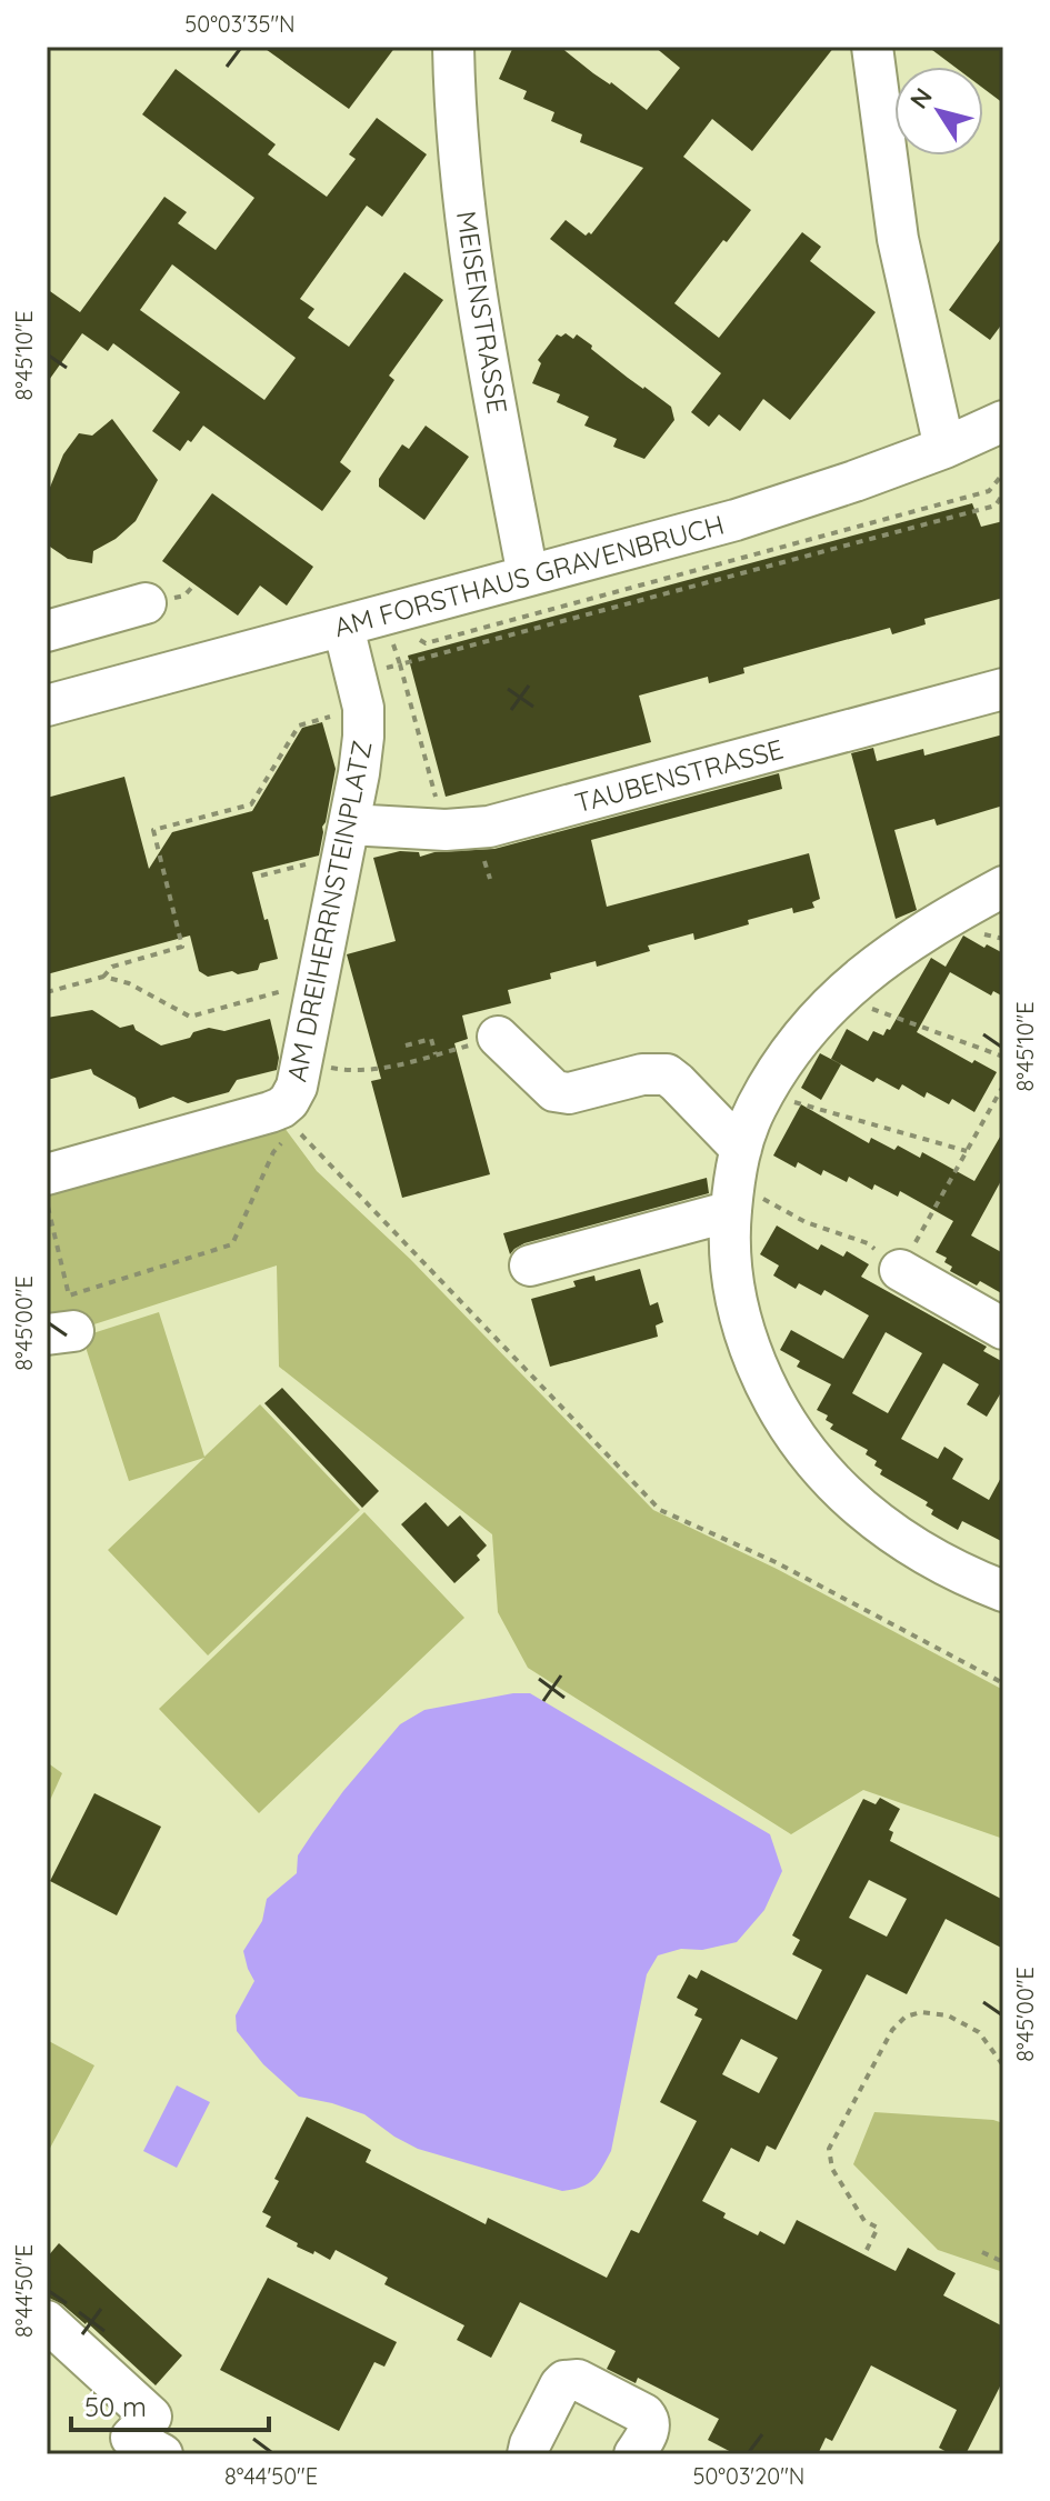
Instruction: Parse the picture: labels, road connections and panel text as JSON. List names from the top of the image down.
{
  "streets": {
    "street": [
      "MEISENSTRASSE",
      "AM FORSTHAUS GRAVENBRUCH",
      "TAUBENSTRASSE",
      "AM DREIHERRNSTEINPLATZ"
    ]
  },
  "crossings": [
    ["MEISENSTRASSE", "AM FORSTHAUS GRAVENBRUCH"],
    ["AM FORSTHAUS GRAVENBRUCH", "AM DREIHERRNSTEINPLATZ"],
    ["TAUBENSTRASSE", "AM DREIHERRNSTEINPLATZ"]
  ],
  "scale_bar": "50 m",
  "north": "top left",
  "coordinates": [
    "50°03'35\"N",
    "8°45'10\"E",
    "8°45'00\"E",
    "8°44'50\"E",
    "50°03'20\"N"
  ]
}
